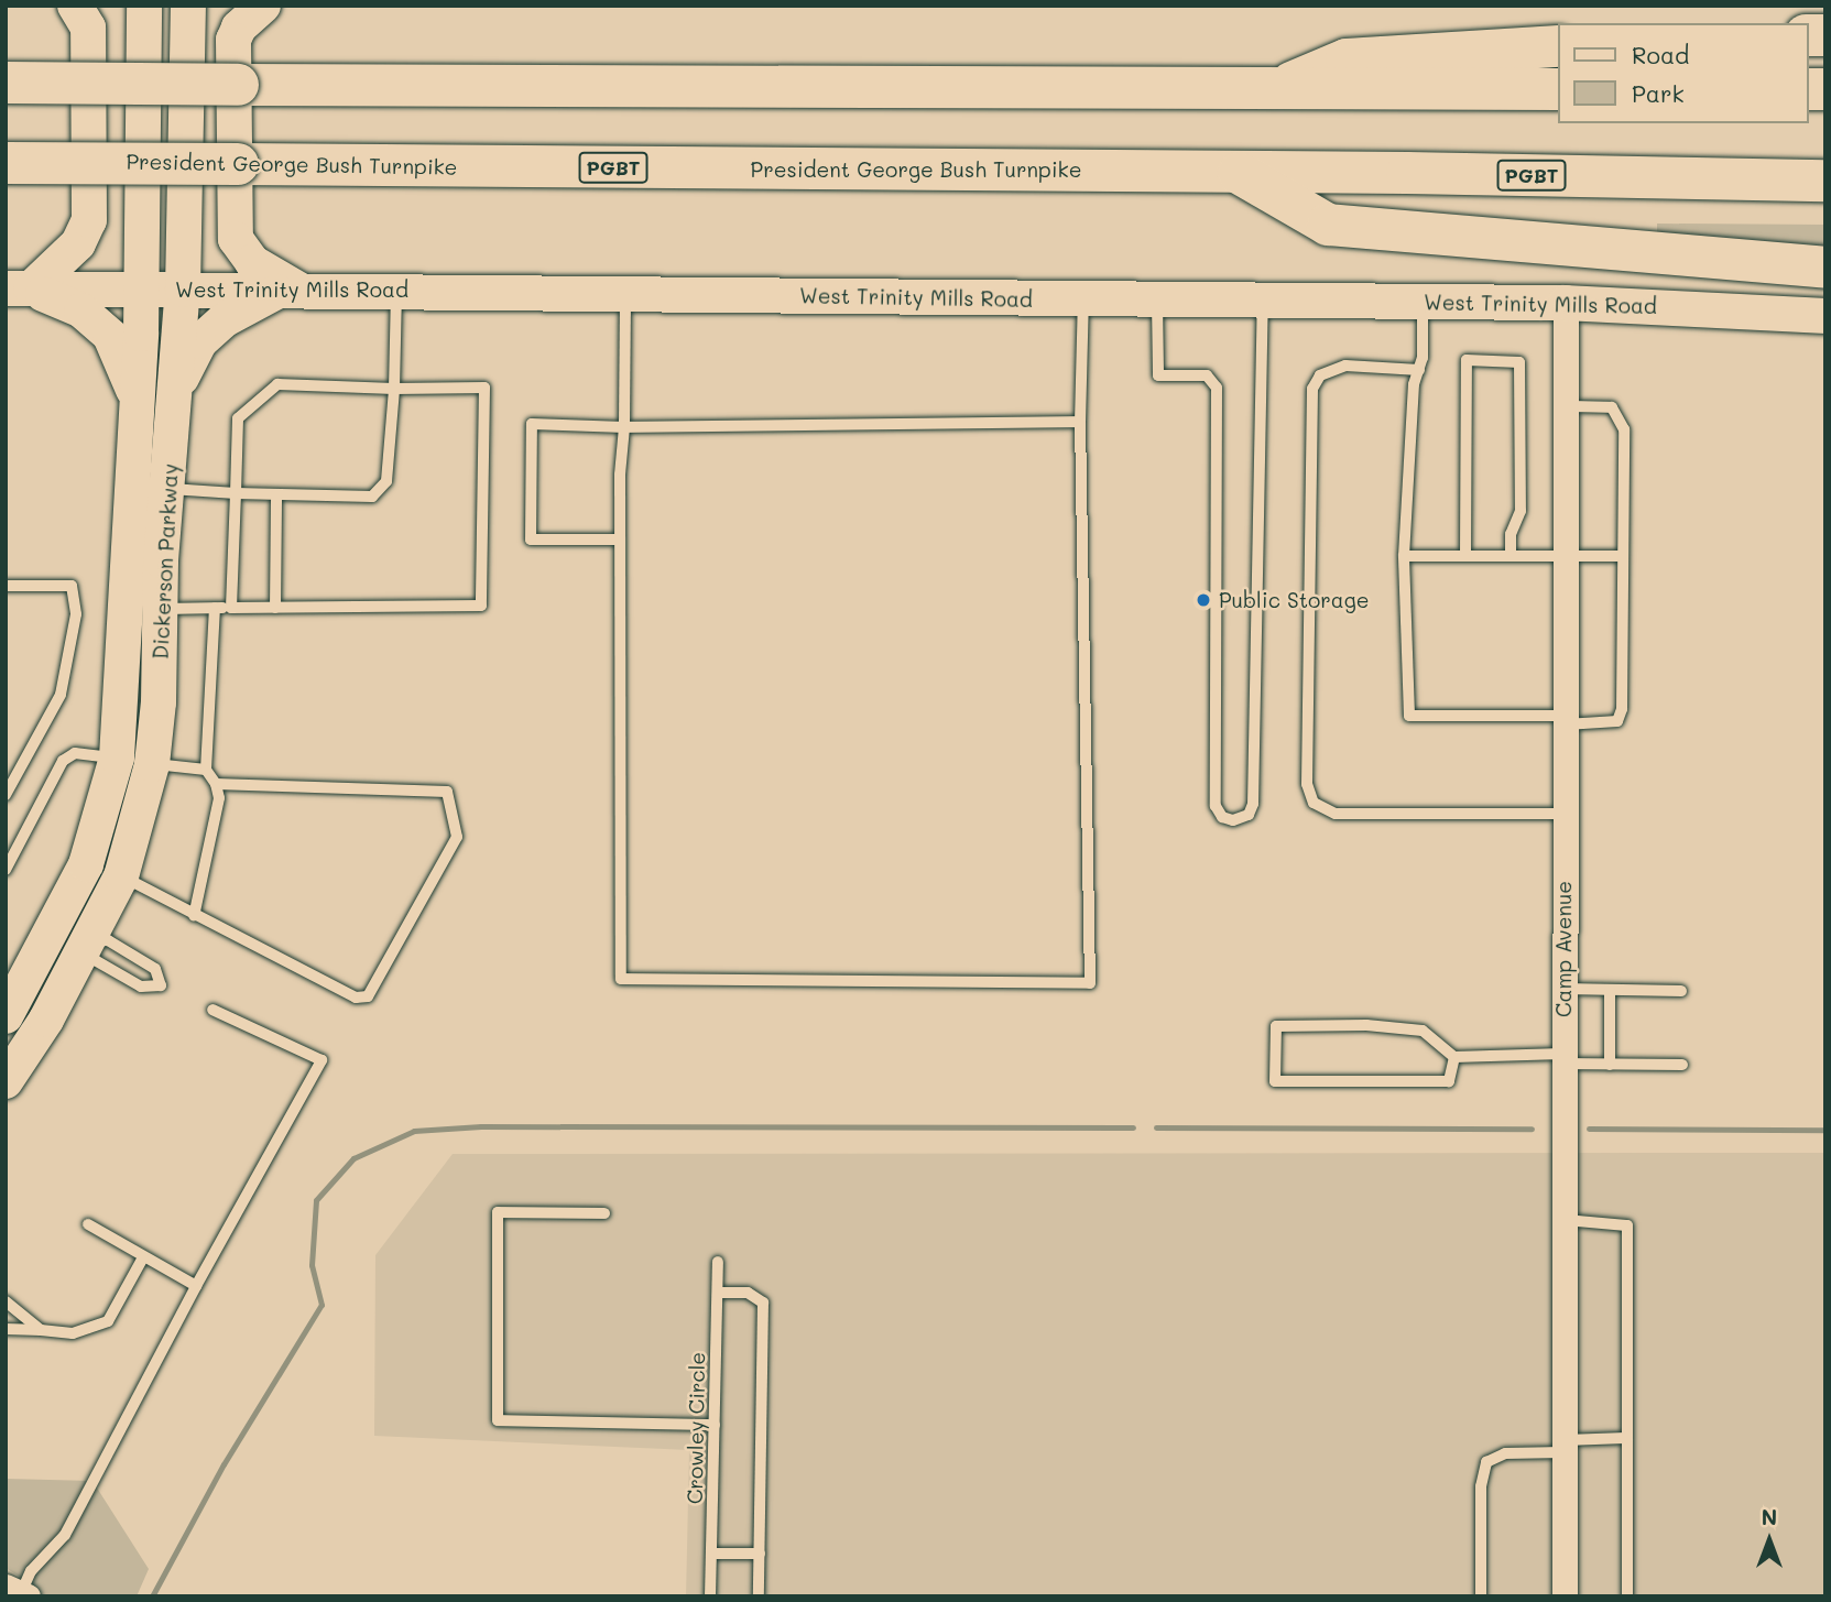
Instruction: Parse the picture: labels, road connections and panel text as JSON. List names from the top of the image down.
{
  "streets": {
    "highway": ["President George Bush Turnpike", "PGBT"],
    "main road": ["West Trinity Mills Road", "Dickerson Parkway"],
    "street": ["Camp Avenue"],
    "lane": ["Crowley Circle"]
  },
  "crossings": [
    ["West Trinity Mills Road", "Dickerson Parkway"],
    ["West Trinity Mills Road", "Camp Avenue"]
  ],
  "places": ["Public Storage"],
  "legend": ["Road", "Park"],
  "north": "top"
}
